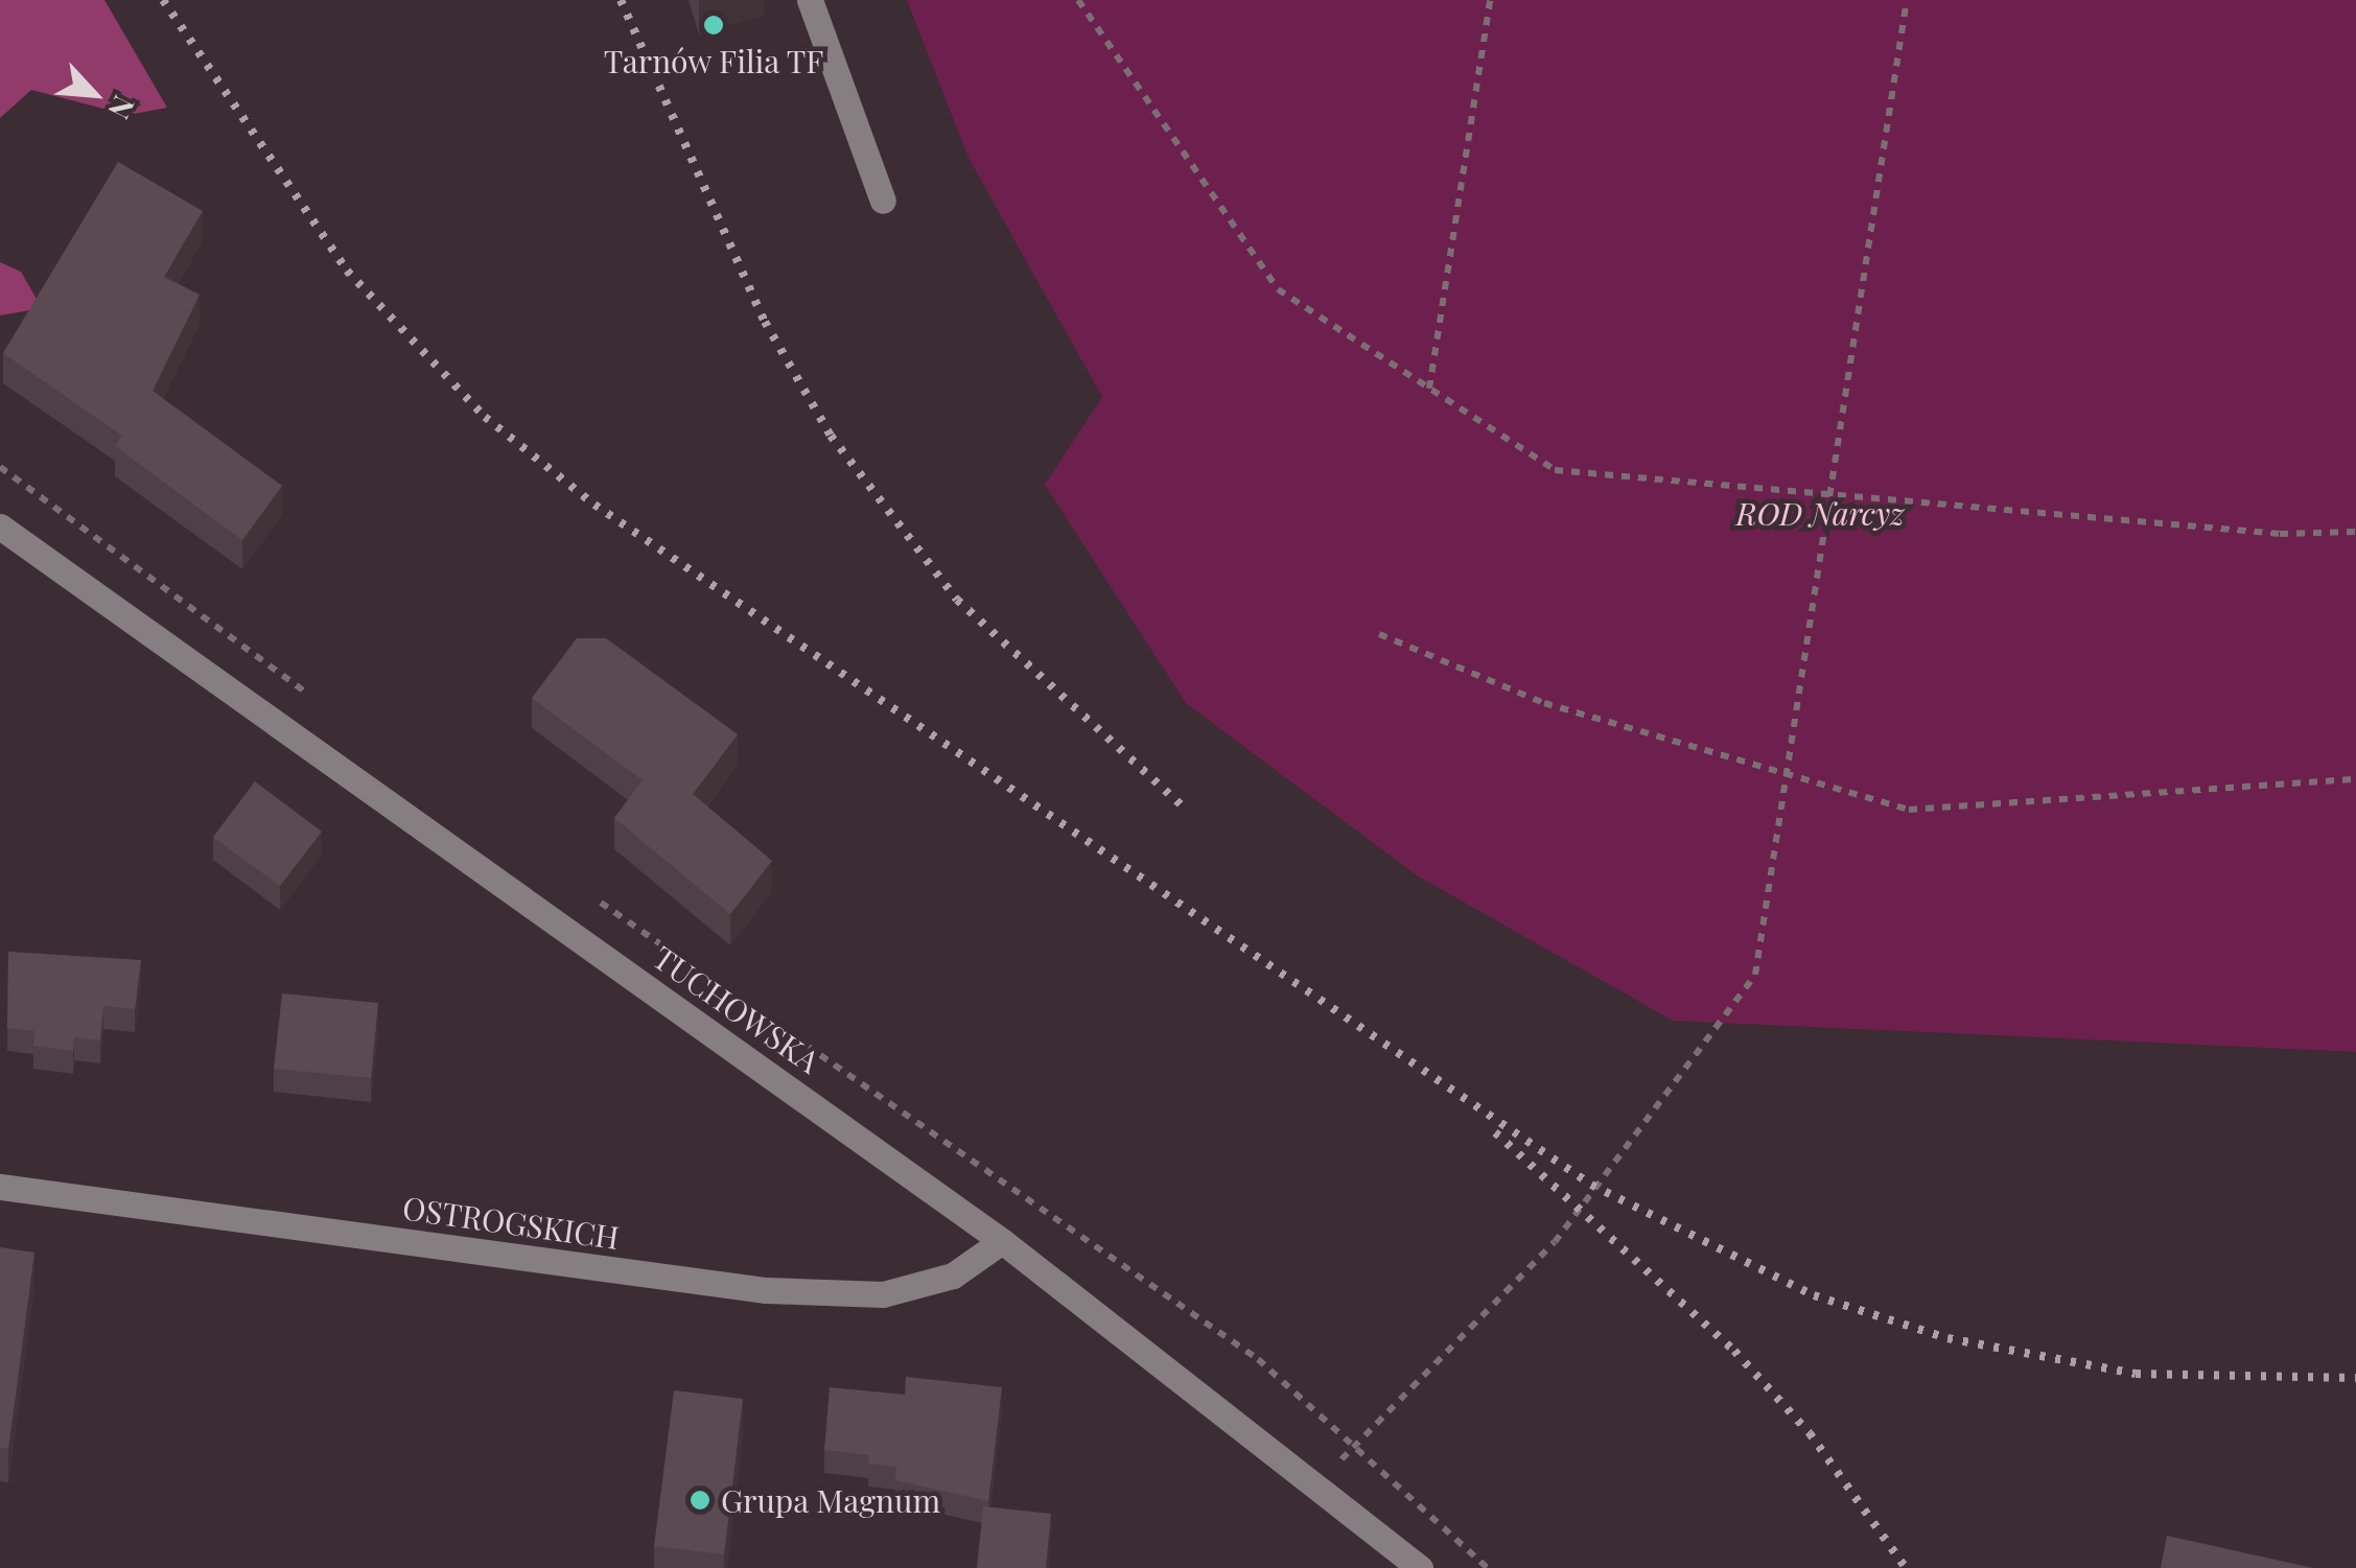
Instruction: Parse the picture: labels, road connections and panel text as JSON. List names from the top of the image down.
{
  "streets": {
    "street": ["TUCHOWSKA", "OSTROGSKICH"]
  },
  "crossings": [
    ["TUCHOWSKA", "OSTROGSKICH"]
  ],
  "parks": ["ROD Narcyz"],
  "places": ["Tarnów Filia TF", "Grupa Magnum"],
  "north": "bottom right"
}
